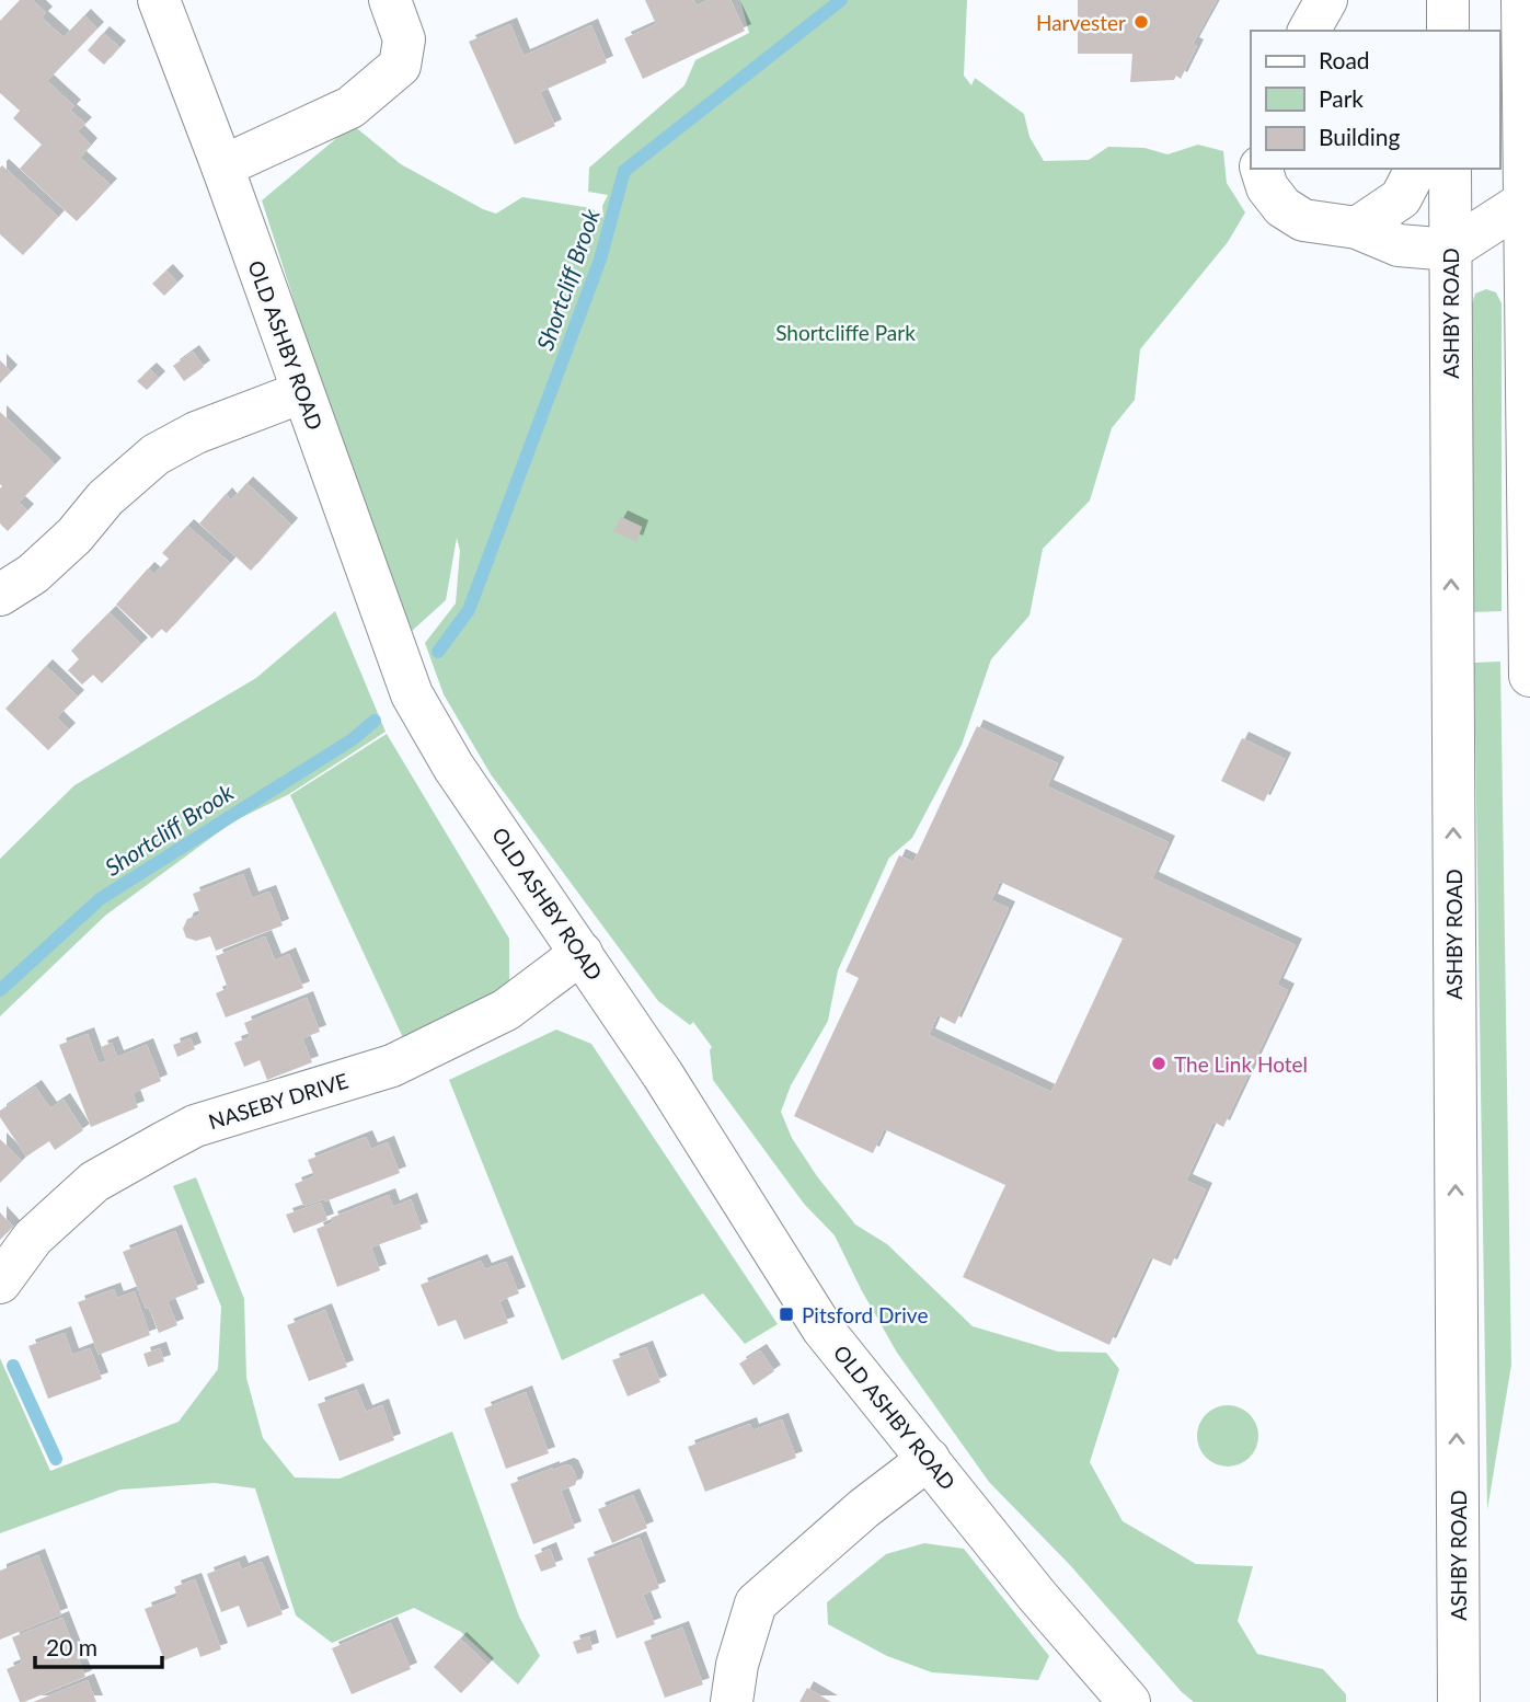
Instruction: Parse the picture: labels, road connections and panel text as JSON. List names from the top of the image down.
{
  "streets": {
    "street": ["ASHBY ROAD", "OLD ASHBY ROAD", "NASEBY DRIVE"]
  },
  "crossings": [
    ["OLD ASHBY ROAD", "NASEBY DRIVE"]
  ],
  "one_way": ["ASHBY ROAD"],
  "water": ["Shortcliff Brook"],
  "parks": ["Shortcliffe Park"],
  "places": {
    "other": ["Harvester", "The Link Hotel"],
    "transit": ["Pitsford Drive"]
  },
  "legend": ["Road", "Park", "Building"],
  "scale_bar": "20 m"
}
